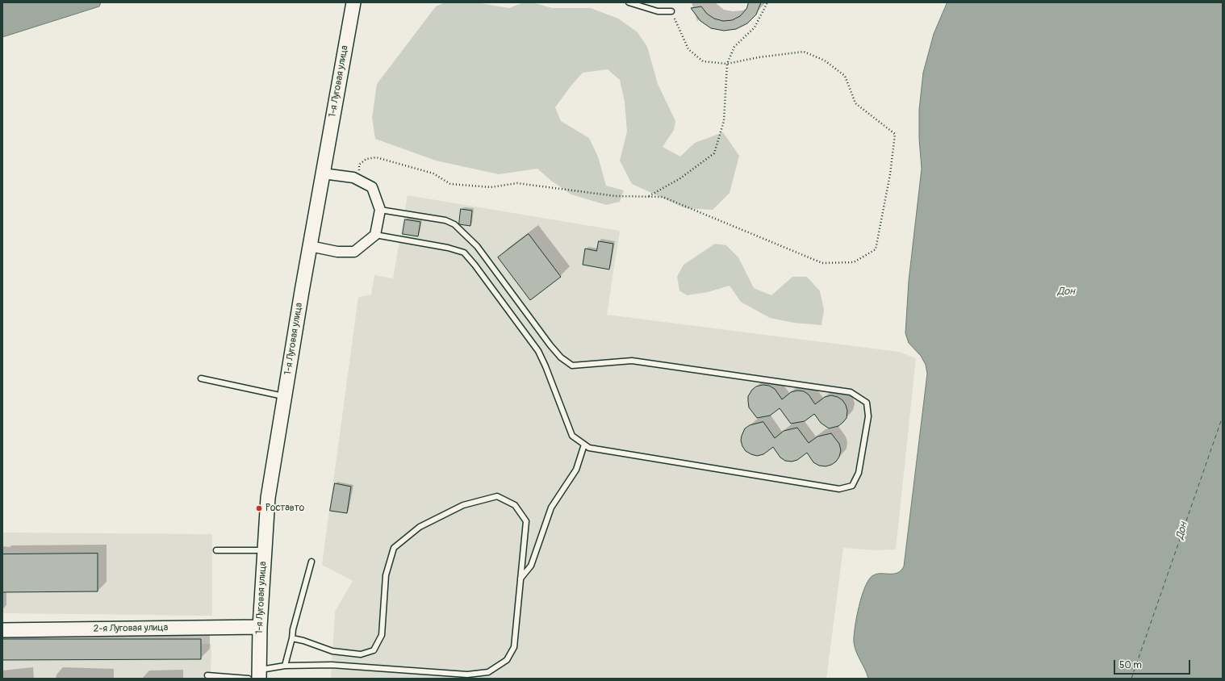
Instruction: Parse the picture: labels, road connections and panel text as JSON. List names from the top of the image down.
{
  "streets": {
    "main road": ["1-я Луговая улица", "2-я Луговая улица"]
  },
  "crossings": [
    ["1-я Луговая улица", "2-я Луговая улица"]
  ],
  "water": ["Дон"],
  "places": ["Роставто"],
  "scale_bar": "50 m"
}
